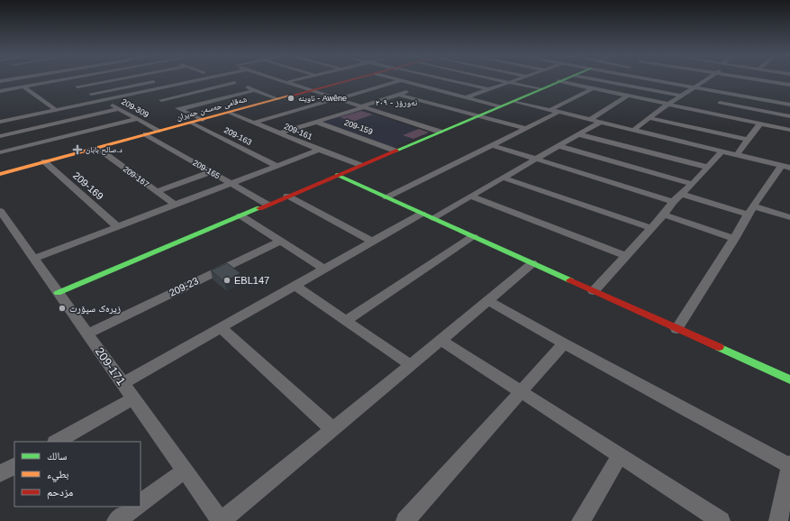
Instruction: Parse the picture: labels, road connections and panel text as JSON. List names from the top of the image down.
{
  "streets": {
    "street": [
      "209-309",
      "شەقامی حەسەن حەیران",
      "209-159",
      "209-161",
      "209-163",
      "209-165",
      "209-167",
      "209-169",
      "209-23",
      "209-171"
    ]
  },
  "crossings": [
    ["209-309", "شەقامی حەسەن حەیران"],
    ["شەقامی حەسەن حەیران", "209-161"],
    ["شەقامی حەسەن حەیران", "209-163"],
    ["شەقامی حەسەن حەیران", "209-165"],
    ["شەقامی حەسەن حەیران", "209-167"],
    ["شەقامی حەسەن حەیران", "209-169"],
    ["209-23", "209-171"]
  ],
  "districts": ["نەورۆز - ٢٠٩"],
  "places": {
    "other": ["ئاوینە - Awêne", "EBL147", "زیرەک سپۆرت"],
    "health": ["د.صالح بابان"]
  },
  "legend": ["سالك", "بطيء", "مزدحم"]
}
